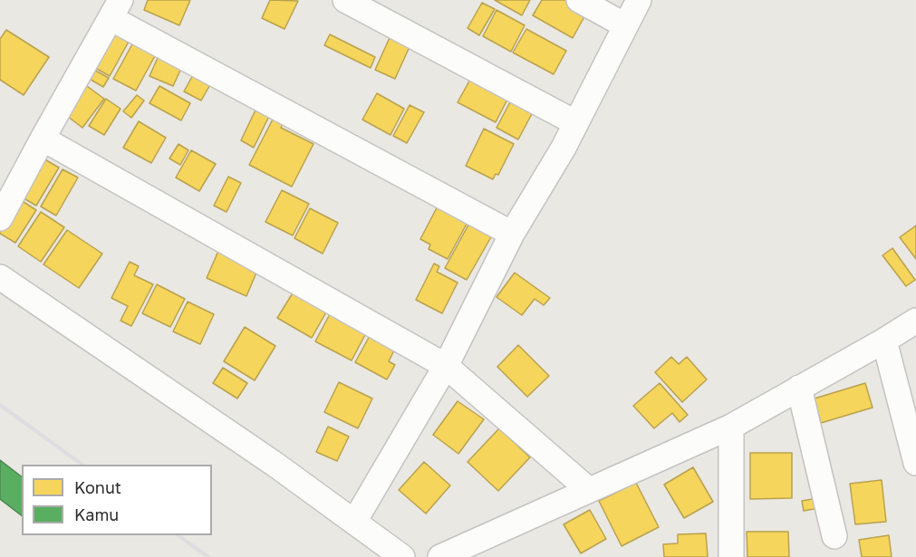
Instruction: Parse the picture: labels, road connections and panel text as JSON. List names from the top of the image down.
{
  "legend": ["Konut", "Kamu"]
}
